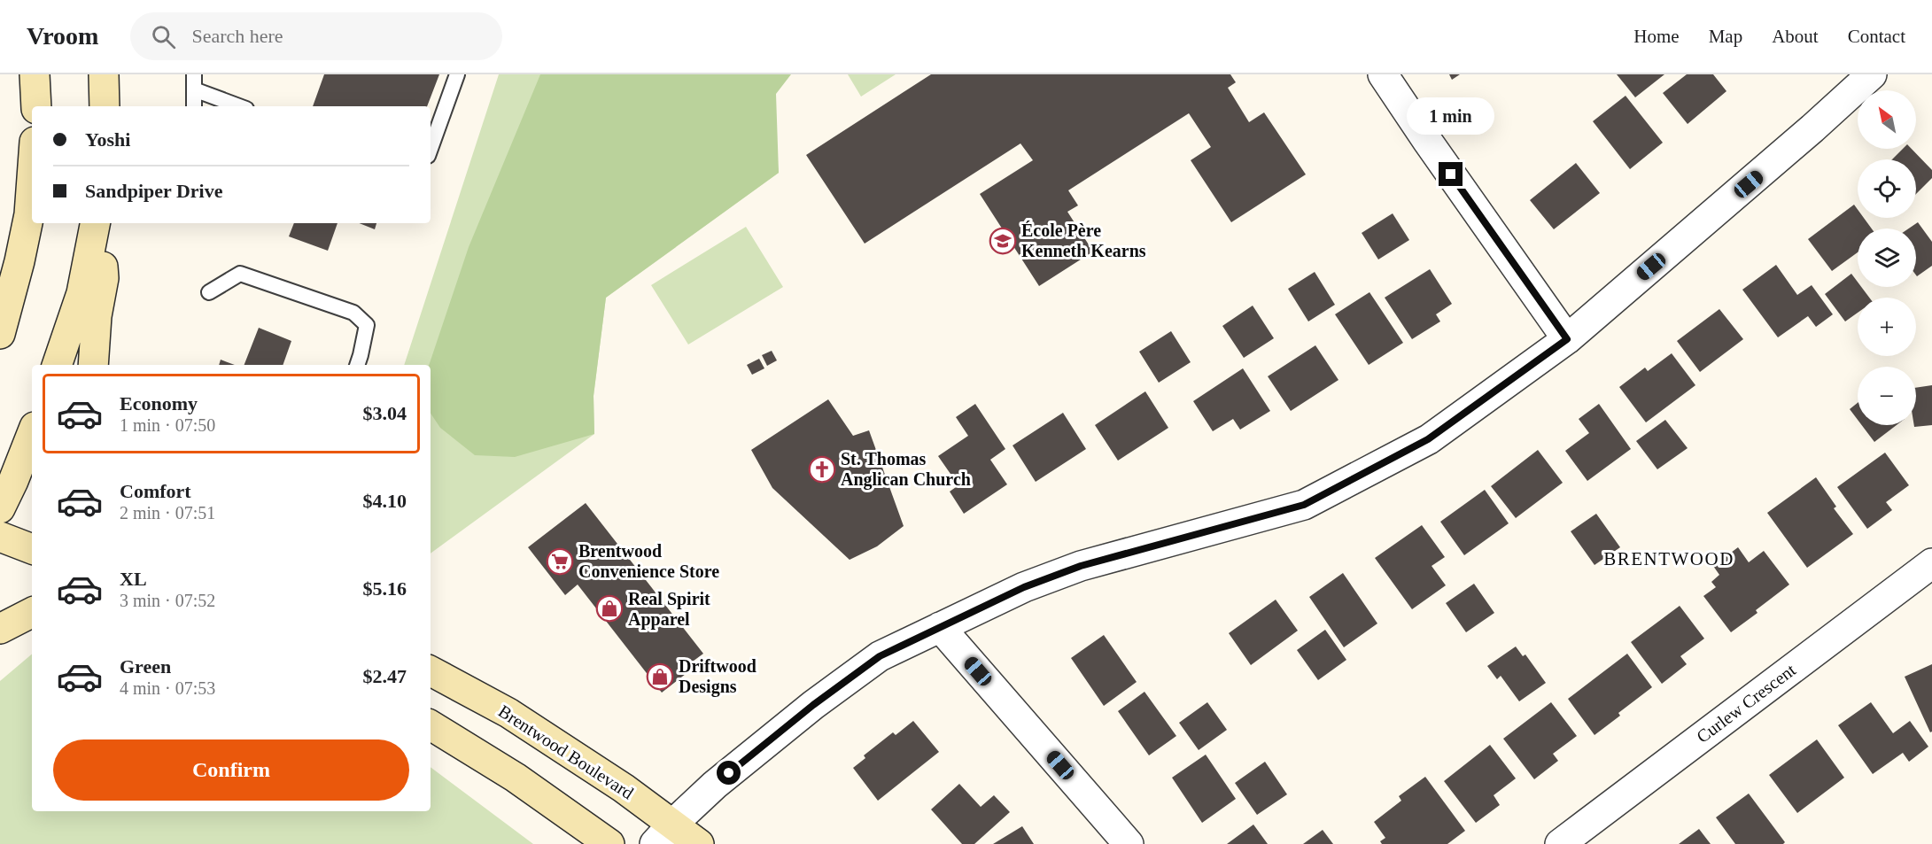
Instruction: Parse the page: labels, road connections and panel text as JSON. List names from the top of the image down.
{
  "streets": {
    "main road": ["Brentwood Boulevard"],
    "street": ["Curlew Crescent"]
  },
  "districts": ["BRENTWOOD"],
  "places": {
    "school or university": ["École Père Kenneth Kearns"],
    "church": ["St. Thomas Anglican Church"],
    "supermarket": ["Brentwood Convenience Store"],
    "shop": ["Real Spirit Apparel", "Driftwood Designs"]
  },
  "north": "top left",
  "page": {
    "header": "Vroom",
    "search": "Search here",
    "nav": [
      "Home",
      "Map",
      "About",
      "Contact"
    ],
    "map_buttons": ["+", "−"],
    "bubble": "1 min",
    "banner": ["Yoshi", "Sandpiper Drive"],
    "list": [
      {
        "name": "Economy",
        "note": "1 min · 07:50",
        "value": "$3.04"
      },
      {
        "name": "Comfort",
        "note": "2 min · 07:51",
        "value": "$4.10"
      },
      {
        "name": "XL",
        "note": "3 min · 07:52",
        "value": "$5.16"
      },
      {
        "name": "Green",
        "note": "4 min · 07:53",
        "value": "$2.47"
      }
    ],
    "buttons": "Confirm"
  }
}
